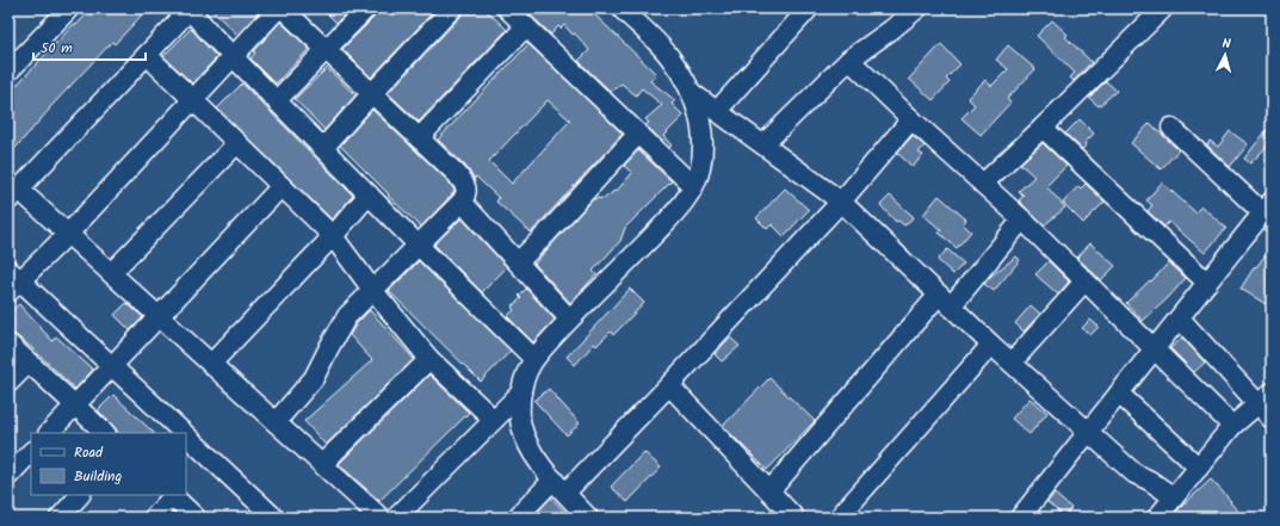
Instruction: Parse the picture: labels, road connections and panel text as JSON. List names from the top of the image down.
{
  "legend": ["Road", "Building"],
  "scale_bar": "50 m",
  "north": "top"
}
